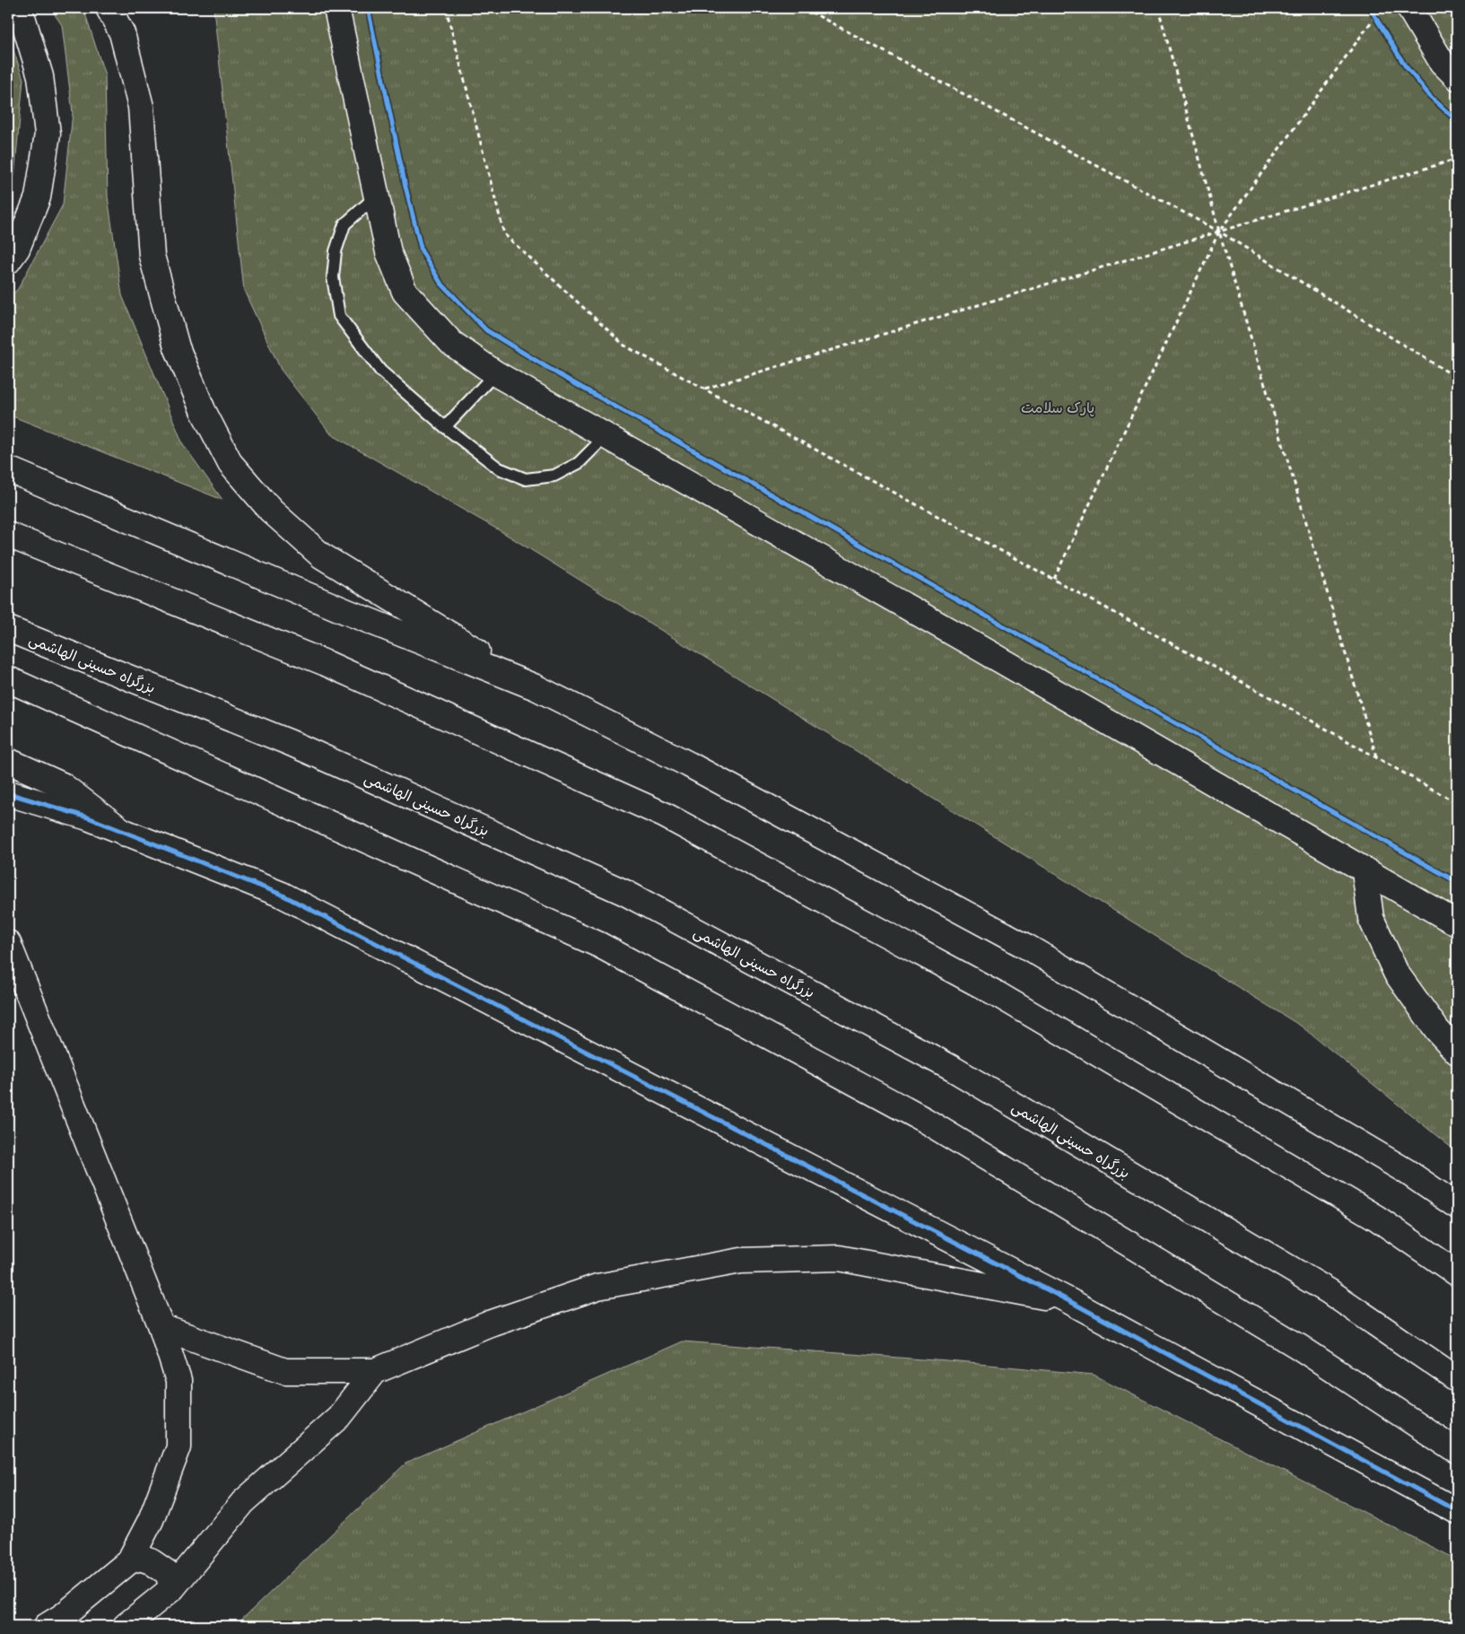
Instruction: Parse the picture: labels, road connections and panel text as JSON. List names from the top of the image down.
{
  "streets": {
    "main road": ["بزرگراه حسینی الهاشمی"]
  },
  "parks": ["پارک سلامت"]
}
